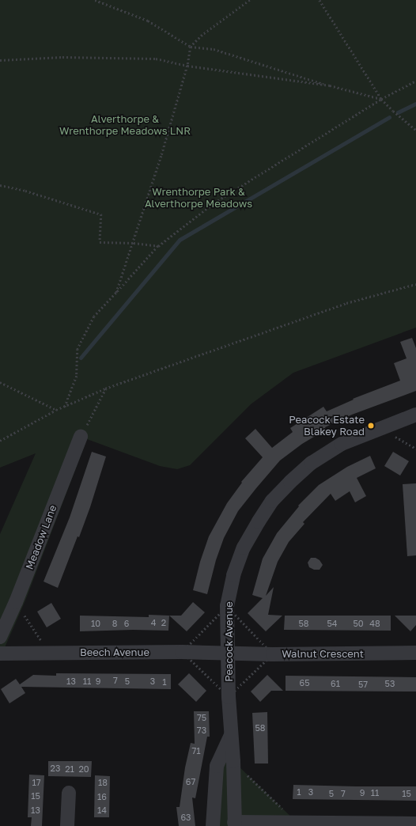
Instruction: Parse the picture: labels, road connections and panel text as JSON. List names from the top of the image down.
{
  "streets": {
    "street": [
      "Meadow Lane",
      "Peacock Avenue",
      "Beech Avenue",
      "Walnut Crescent"
    ]
  },
  "crossings": [
    ["Peacock Avenue", "Beech Avenue"],
    ["Peacock Avenue", "Walnut Crescent"],
    ["Beech Avenue", "Walnut Crescent"]
  ],
  "parks": ["Alverthorpe & Wrenthorpe Meadows LNR", "Wrenthorpe Park & Alverthorpe Meadows"],
  "places": ["Peacock Estate Blakey Road"],
  "house_numbers": [
    "4",
    "2",
    "10",
    "8",
    "6",
    "58",
    "54",
    "50",
    "48",
    "7",
    "13",
    "11",
    "9",
    "5",
    "3",
    "1",
    "65",
    "61",
    "53",
    "57",
    "75",
    "58",
    "73",
    "71",
    "23",
    "21",
    "20",
    "67",
    "17",
    "18",
    "1",
    "3",
    "9",
    "11",
    "5",
    "7",
    "15",
    "15",
    "16",
    "13",
    "14",
    "63"
  ]
}
